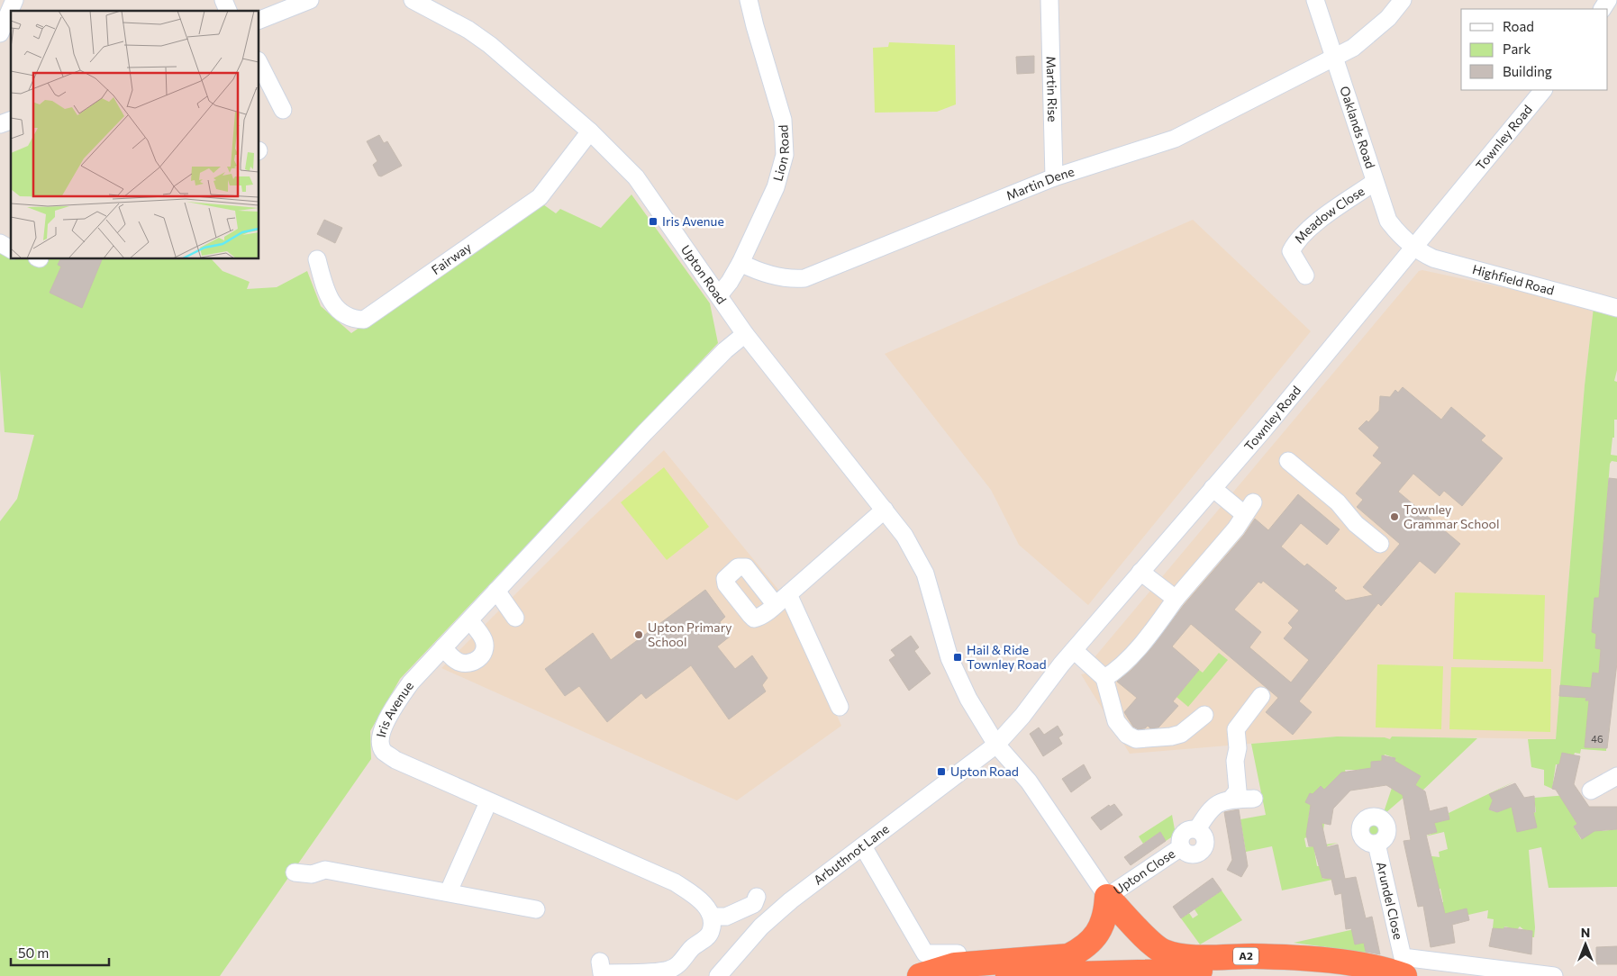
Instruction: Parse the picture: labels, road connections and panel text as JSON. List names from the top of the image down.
{
  "streets": {
    "highway": ["A2"],
    "street": [
      "Martin Rise",
      "Oaklands Road",
      "Townley Road",
      "Lion Road",
      "Martin Dene",
      "Meadow Close",
      "Fairway",
      "Upton Road",
      "Highfield Road",
      "Iris Avenue",
      "Arbuthnot Lane",
      "Upton Close",
      "Arundel Close"
    ]
  },
  "crossings": [
    ["Martin Rise", "Martin Dene"],
    ["Oaklands Road", "Townley Road"],
    ["Oaklands Road", "Martin Dene"],
    ["Oaklands Road", "Meadow Close"],
    ["Oaklands Road", "Highfield Road"],
    ["Townley Road", "Upton Road"],
    ["Townley Road", "Highfield Road"],
    ["Townley Road", "Arbuthnot Lane"],
    ["Lion Road", "Martin Dene"],
    ["Lion Road", "Upton Road"],
    ["Fairway", "Upton Road"],
    ["Upton Road", "Iris Avenue"],
    ["Upton Road", "Arbuthnot Lane"],
    ["Upton Road", "Upton Close"],
    ["Upton Road", "A2"],
    ["Upton Close", "A2"],
    ["Arundel Close", "A2"]
  ],
  "places": {
    "transit": ["Iris Avenue", "Hail & Ride Townley Road", "Upton Road"],
    "other": ["Townley Grammar School", "Upton Primary School"]
  },
  "house_numbers": ["46"],
  "legend": ["Road", "Park", "Building"],
  "scale_bar": "50 m",
  "north": "top"
}
